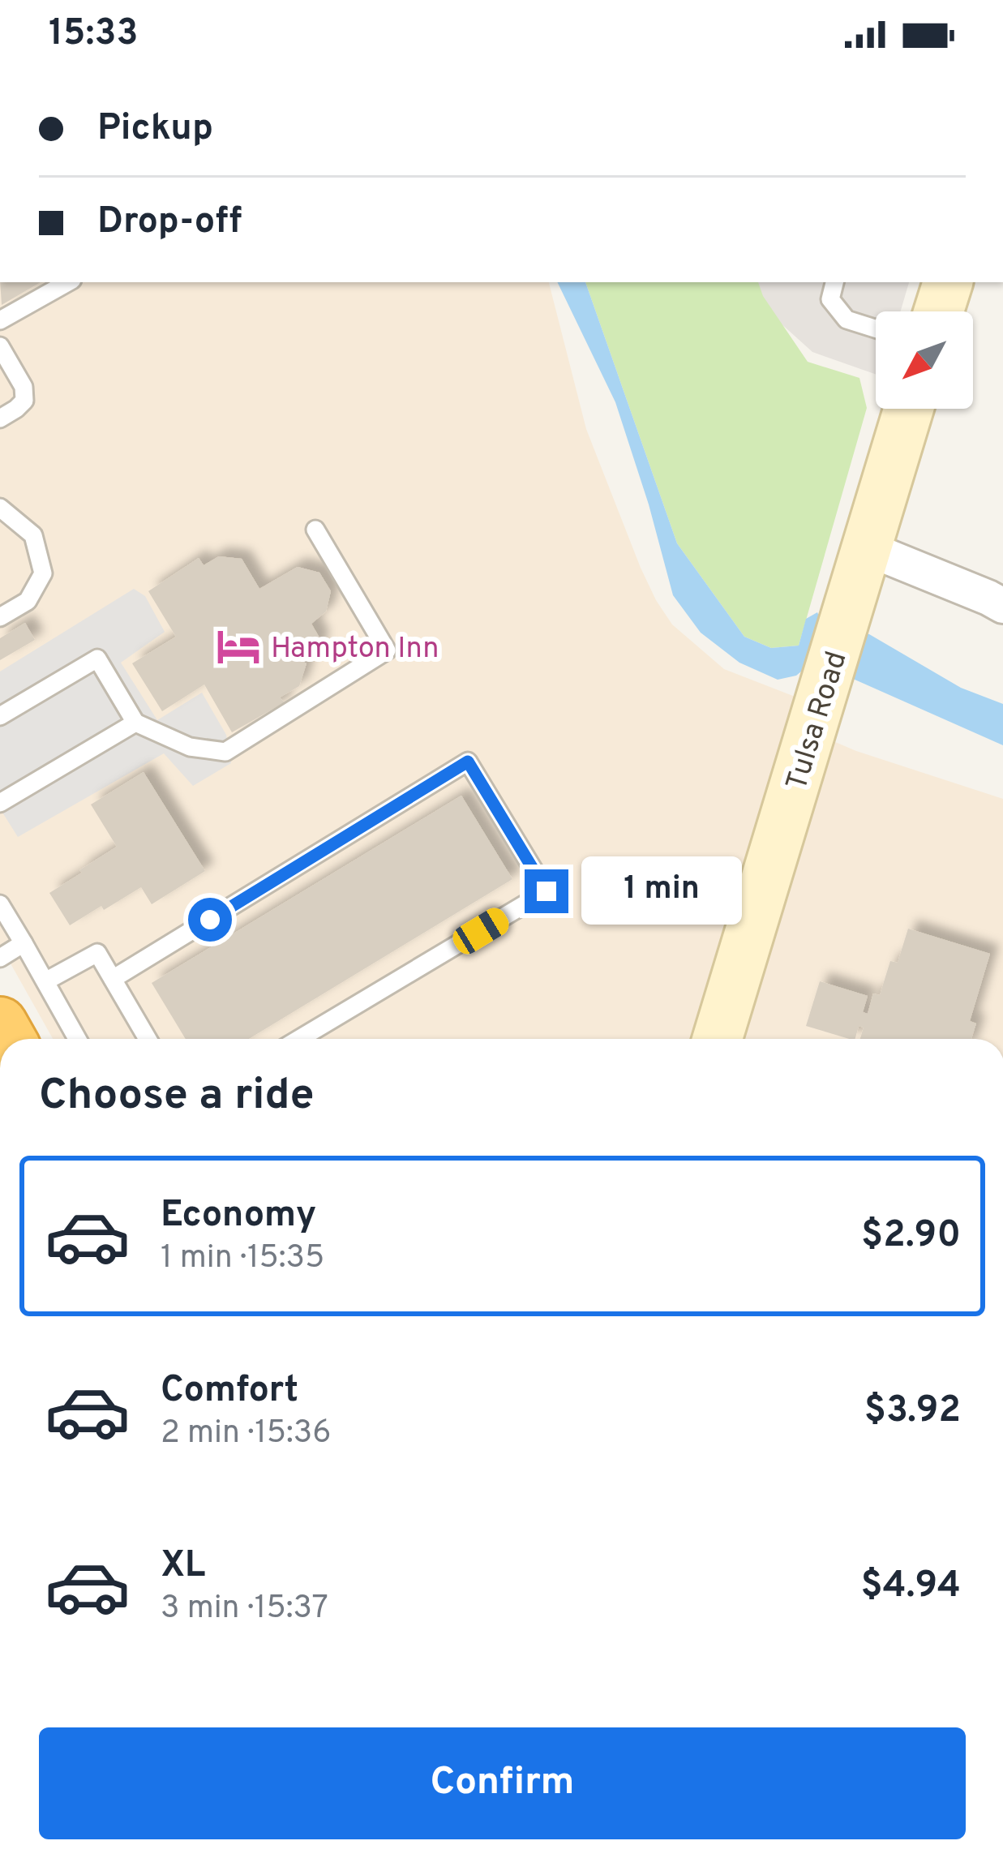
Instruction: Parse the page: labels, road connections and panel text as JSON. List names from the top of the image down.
{
  "streets": {
    "street": ["Tulsa Road"]
  },
  "places": {
    "hotel": ["Hampton Inn"]
  },
  "north": "bottom left",
  "page": {
    "status": "15:33",
    "banner": ["Pickup", "Drop-off"],
    "bubble": "1 min",
    "heading": "Choose a ride",
    "list": [
      {
        "name": "Economy",
        "note": "1 min · 15:35",
        "value": "$2.90"
      },
      {
        "name": "Comfort",
        "note": "2 min · 15:36",
        "value": "$3.92"
      },
      {
        "name": "XL",
        "note": "3 min · 15:37",
        "value": "$4.94"
      }
    ],
    "buttons": "Confirm"
  }
}
